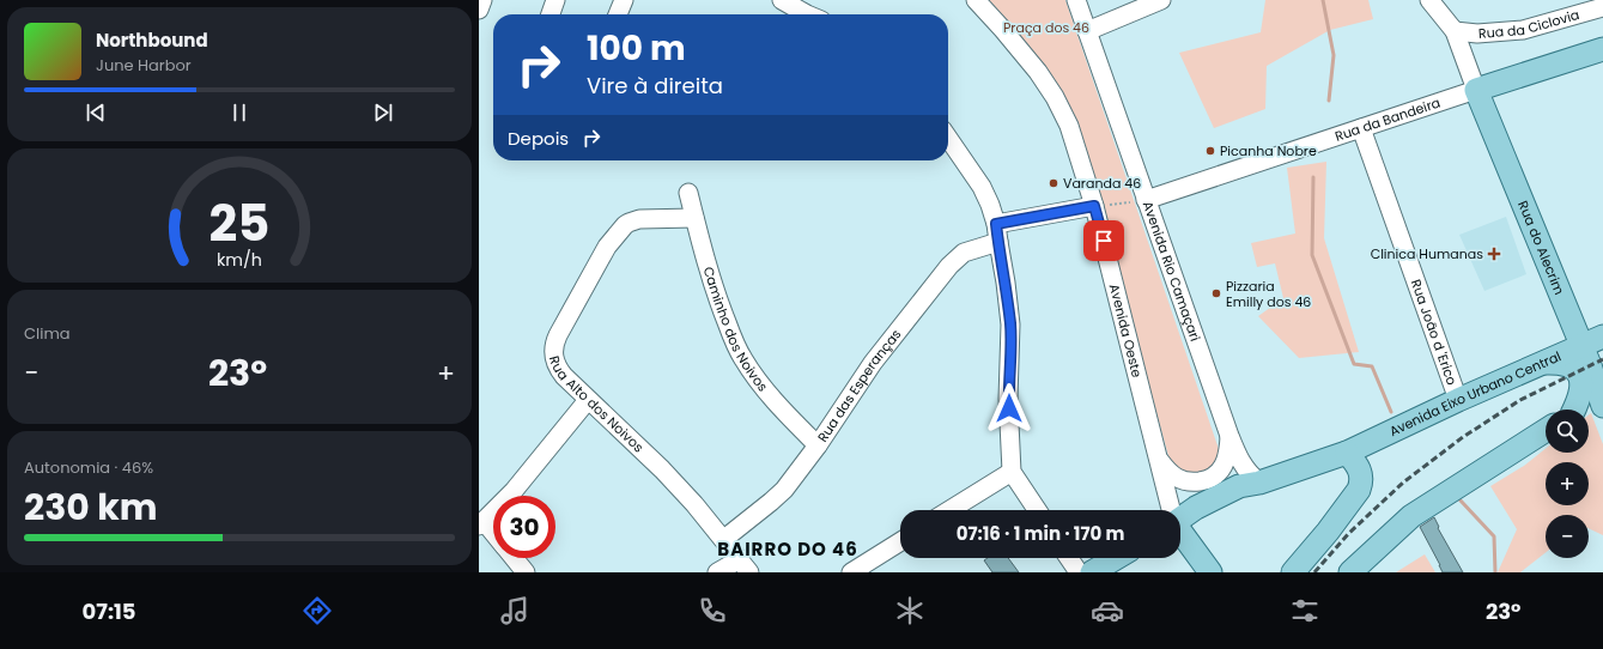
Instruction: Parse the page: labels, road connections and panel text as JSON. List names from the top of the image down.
{
  "streets": {
    "main road": ["Rua da Bandeira", "Rua do Alecrim", "Avenida Eixo Urbano Central"],
    "street": [
      "Rua da Ciclovia",
      "Avenida Rio Camaçari",
      "Caminho dos Noivos",
      "Avenida Oeste",
      "Rua João d 'Erico",
      "Rua das Esperanças",
      "Rua Alto dos Noivos"
    ]
  },
  "crossings": [
    ["Rua da Bandeira", "Rua do Alecrim"],
    ["Rua da Bandeira", "Avenida Rio Camaçari"],
    ["Rua da Bandeira", "Rua João d 'Erico"],
    ["Rua do Alecrim", "Avenida Eixo Urbano Central"],
    ["Avenida Rio Camaçari", "Avenida Eixo Urbano Central"],
    ["Caminho dos Noivos", "Rua das Esperanças"],
    ["Caminho dos Noivos", "Rua Alto dos Noivos"],
    ["Rua João d 'Erico", "Avenida Eixo Urbano Central"],
    ["Rua das Esperanças", "Rua Alto dos Noivos"]
  ],
  "districts": ["BAIRRO DO 46"],
  "parks": ["Praça dos 46"],
  "places": {
    "other": ["Picanha Nobre", "Varanda 46", "Pizzaria Emilly dos 46"],
    "health": ["Clinica Humanas"]
  },
  "page": {
    "turn": ["100 m", "Vire à direita"],
    "song": ["Northbound", "June Harbor"],
    "then": "Depois",
    "tile": [
      "Clima",
      ["Autonomia · 46%", "230 km"]
    ],
    "heat": ["−", "23°", "+"],
    "map_buttons": ["+", "−"],
    "limit": "30",
    "trip": "07:16 · 1 min · 170 m",
    "tabs": ["07:15", "23°"],
    "gauge": ["25", "km/h"]
  }
}
